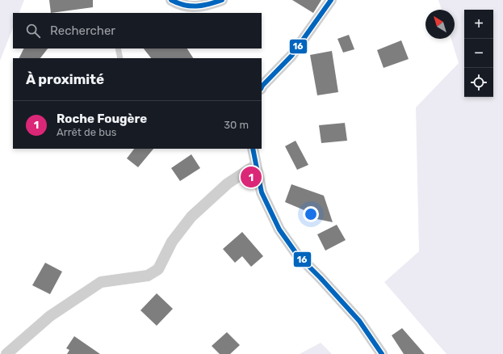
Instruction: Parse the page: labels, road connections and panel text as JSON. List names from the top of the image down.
{
  "lines": ["transit line 16"],
  "north": "top left",
  "page": {
    "map_buttons": ["+", "−"],
    "search": "Rechercher",
    "heading": "À proximité",
    "list": [
      {
        "mark": "1",
        "name": "Roche Fougère",
        "note": "Arrêt de bus",
        "value": "30 m"
      }
    ],
    "pins": "1"
  }
}
